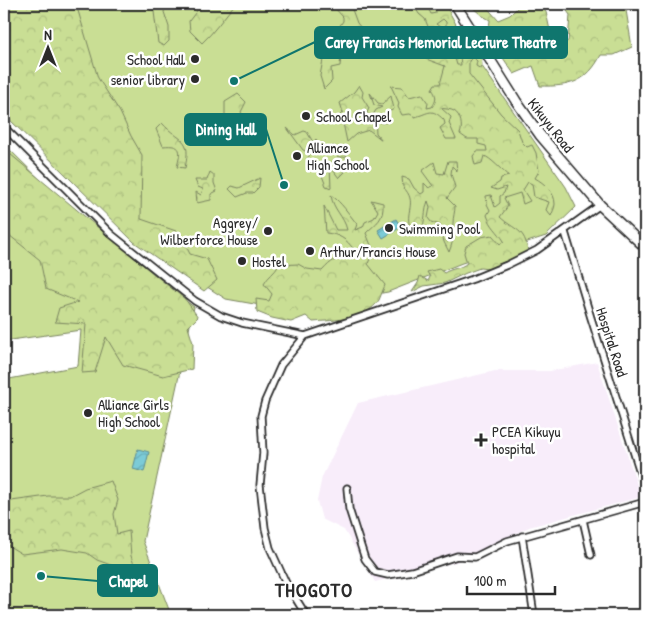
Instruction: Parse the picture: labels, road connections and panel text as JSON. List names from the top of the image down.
{
  "streets": {
    "main road": ["Kikuyu Road"],
    "street": ["Hospital Road"]
  },
  "districts": ["THOGOTO"],
  "places": {
    "other": [
      "School Hall",
      "senior library",
      "Carey Francis Memorial Lecture Theatre",
      "School Chapel",
      "Alliance High School",
      "Dining Hall",
      "Swimming Pool",
      "Aggrey/ Wilberforce House",
      "Arthur/Francis House",
      "Hostel",
      "Alliance Girls High School",
      "Chapel"
    ],
    "health": ["PCEA Kikuyu hospital"]
  },
  "scale_bar": "100 m",
  "north": "top"
}
